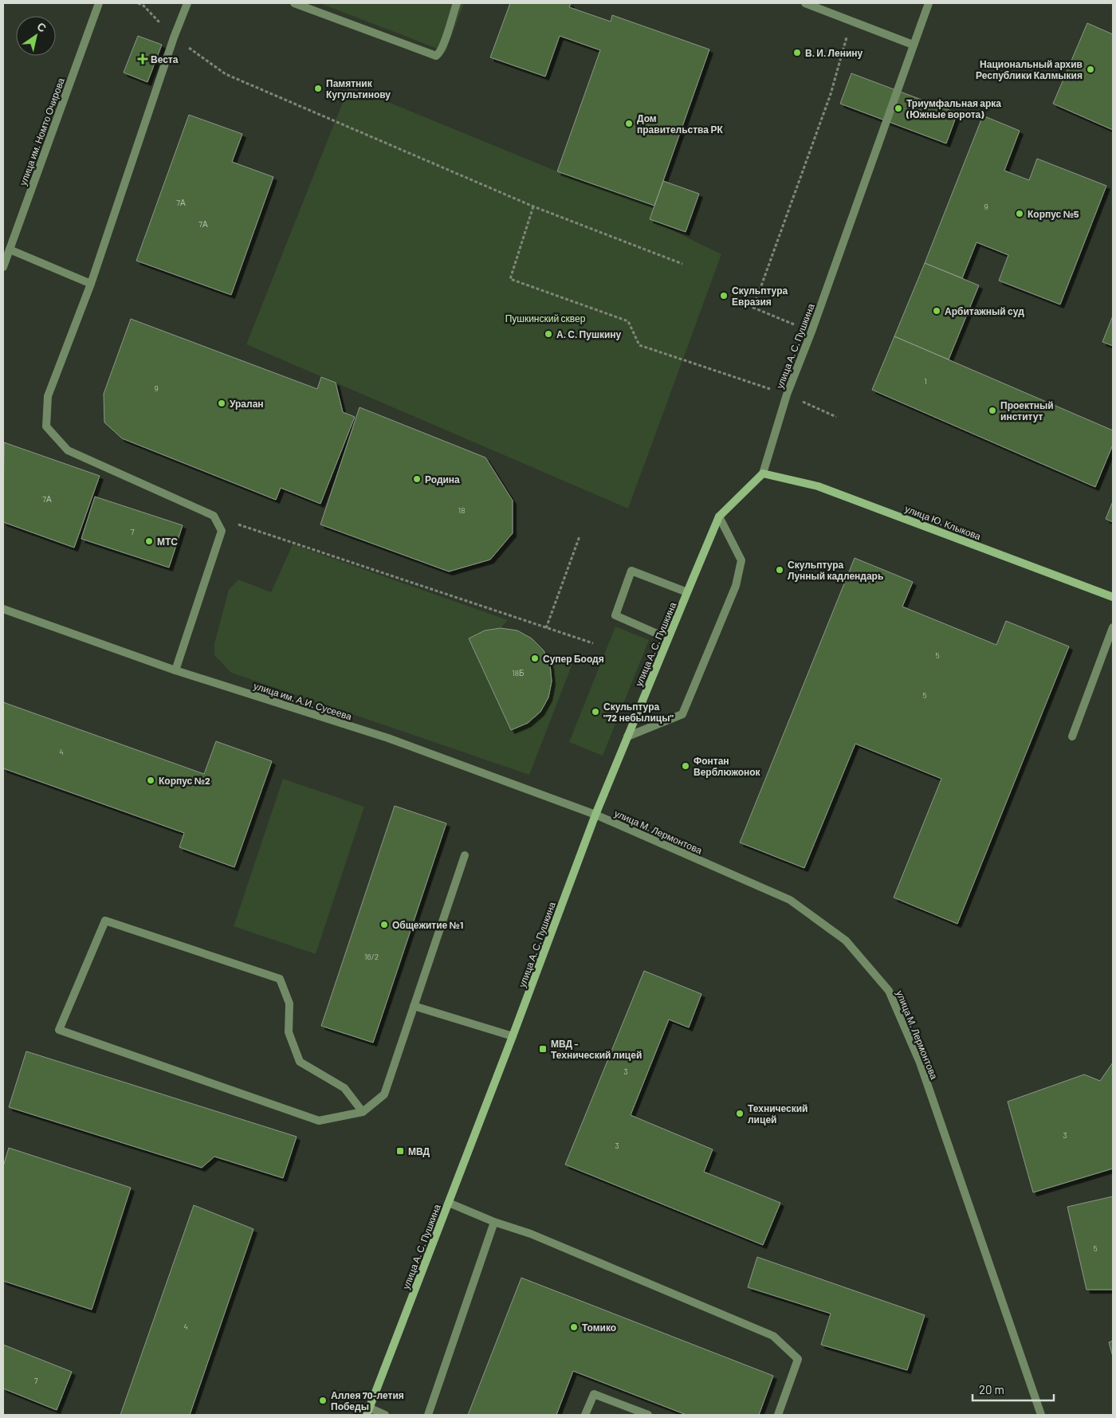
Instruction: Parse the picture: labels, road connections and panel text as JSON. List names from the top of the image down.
{
  "streets": {
    "main road": ["улица А. С. Пушкина", "улица Ю. Клыкова"],
    "street": ["улица им. Номто Очирова", "улица им. А.И. Сусеева", "улица М. Лермонтова"]
  },
  "crossings": [
    ["улица А. С. Пушкина", "улица Ю. Клыкова"],
    ["улица А. С. Пушкина", "улица им. А.И. Сусеева"],
    ["улица А. С. Пушкина", "улица М. Лермонтова"],
    ["улица им. А.И. Сусеева", "улица М. Лермонтова"]
  ],
  "parks": ["Пушкинский сквер"],
  "places": {
    "other": [
      "В. И. Ленину",
      "Национальный архив Республики Калмыкия",
      "Памятник Кугультинову",
      "Триумфальная арка (Южные ворота)",
      "Дом правительства РК",
      "Корпус №5",
      "Скульптура Евразия",
      "Арбитажный суд",
      "А. С. Пушкину",
      "Уралан",
      "Проектный институт",
      "Родина",
      "МТС",
      "Скульптура Лунный кадлендарь",
      "Супер Боодя",
      "Скульптура \"72 небылицы\"",
      "Фонтан Верблюжонок",
      "Корпус №2",
      "Общежитие №1",
      "Технический лицей",
      "Томико",
      "Аллея 70-летия Победы"
    ],
    "health": ["Веста"],
    "transit": ["МВД - Технический лицей", "МВД"]
  },
  "house_numbers": [
    "7А",
    "9",
    "7А",
    "1",
    "9",
    "7А",
    "18",
    "7",
    "5",
    "18Б",
    "5",
    "4",
    "16/2",
    "3",
    "3",
    "3",
    "5",
    "4",
    "7"
  ],
  "scale_bar": "20 m",
  "north": "top right"
}
